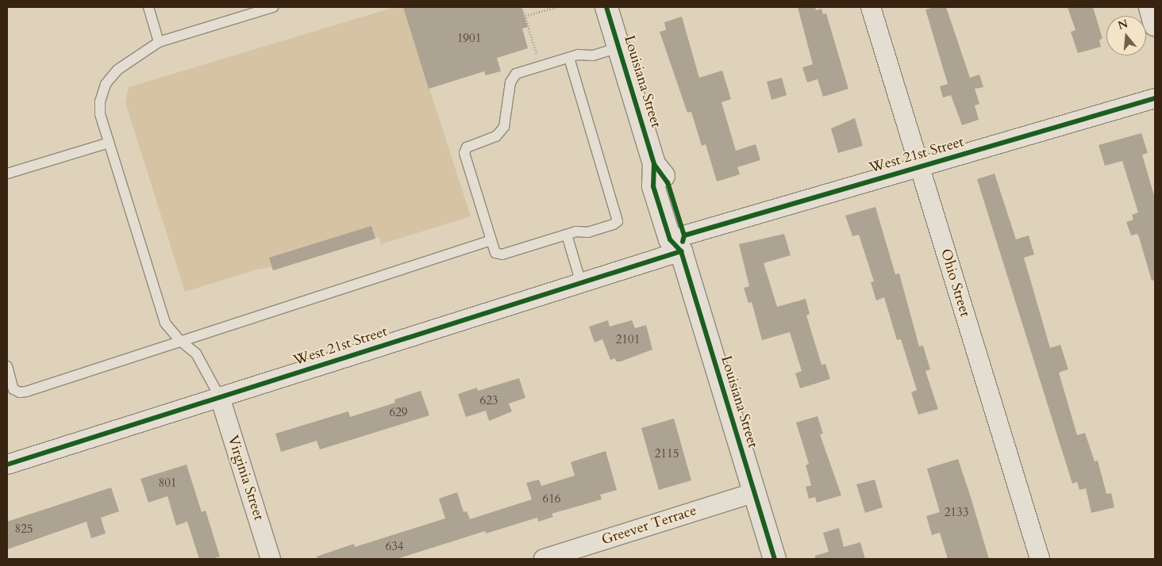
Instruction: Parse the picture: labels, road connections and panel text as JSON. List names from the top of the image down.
{
  "streets": {
    "main road": ["Louisiana Street"],
    "street": [
      "West 21st Street",
      "Ohio Street",
      "Virginia Street",
      "Greever Terrace"
    ]
  },
  "crossings": [
    ["Louisiana Street", "West 21st Street"],
    ["Louisiana Street", "Greever Terrace"],
    ["West 21st Street", "Ohio Street"],
    ["West 21st Street", "Virginia Street"]
  ],
  "house_numbers": [
    "1901",
    "2101",
    "623",
    "629",
    "2115",
    "801",
    "616",
    "2133",
    "825",
    "634"
  ],
  "north": "top"
}
